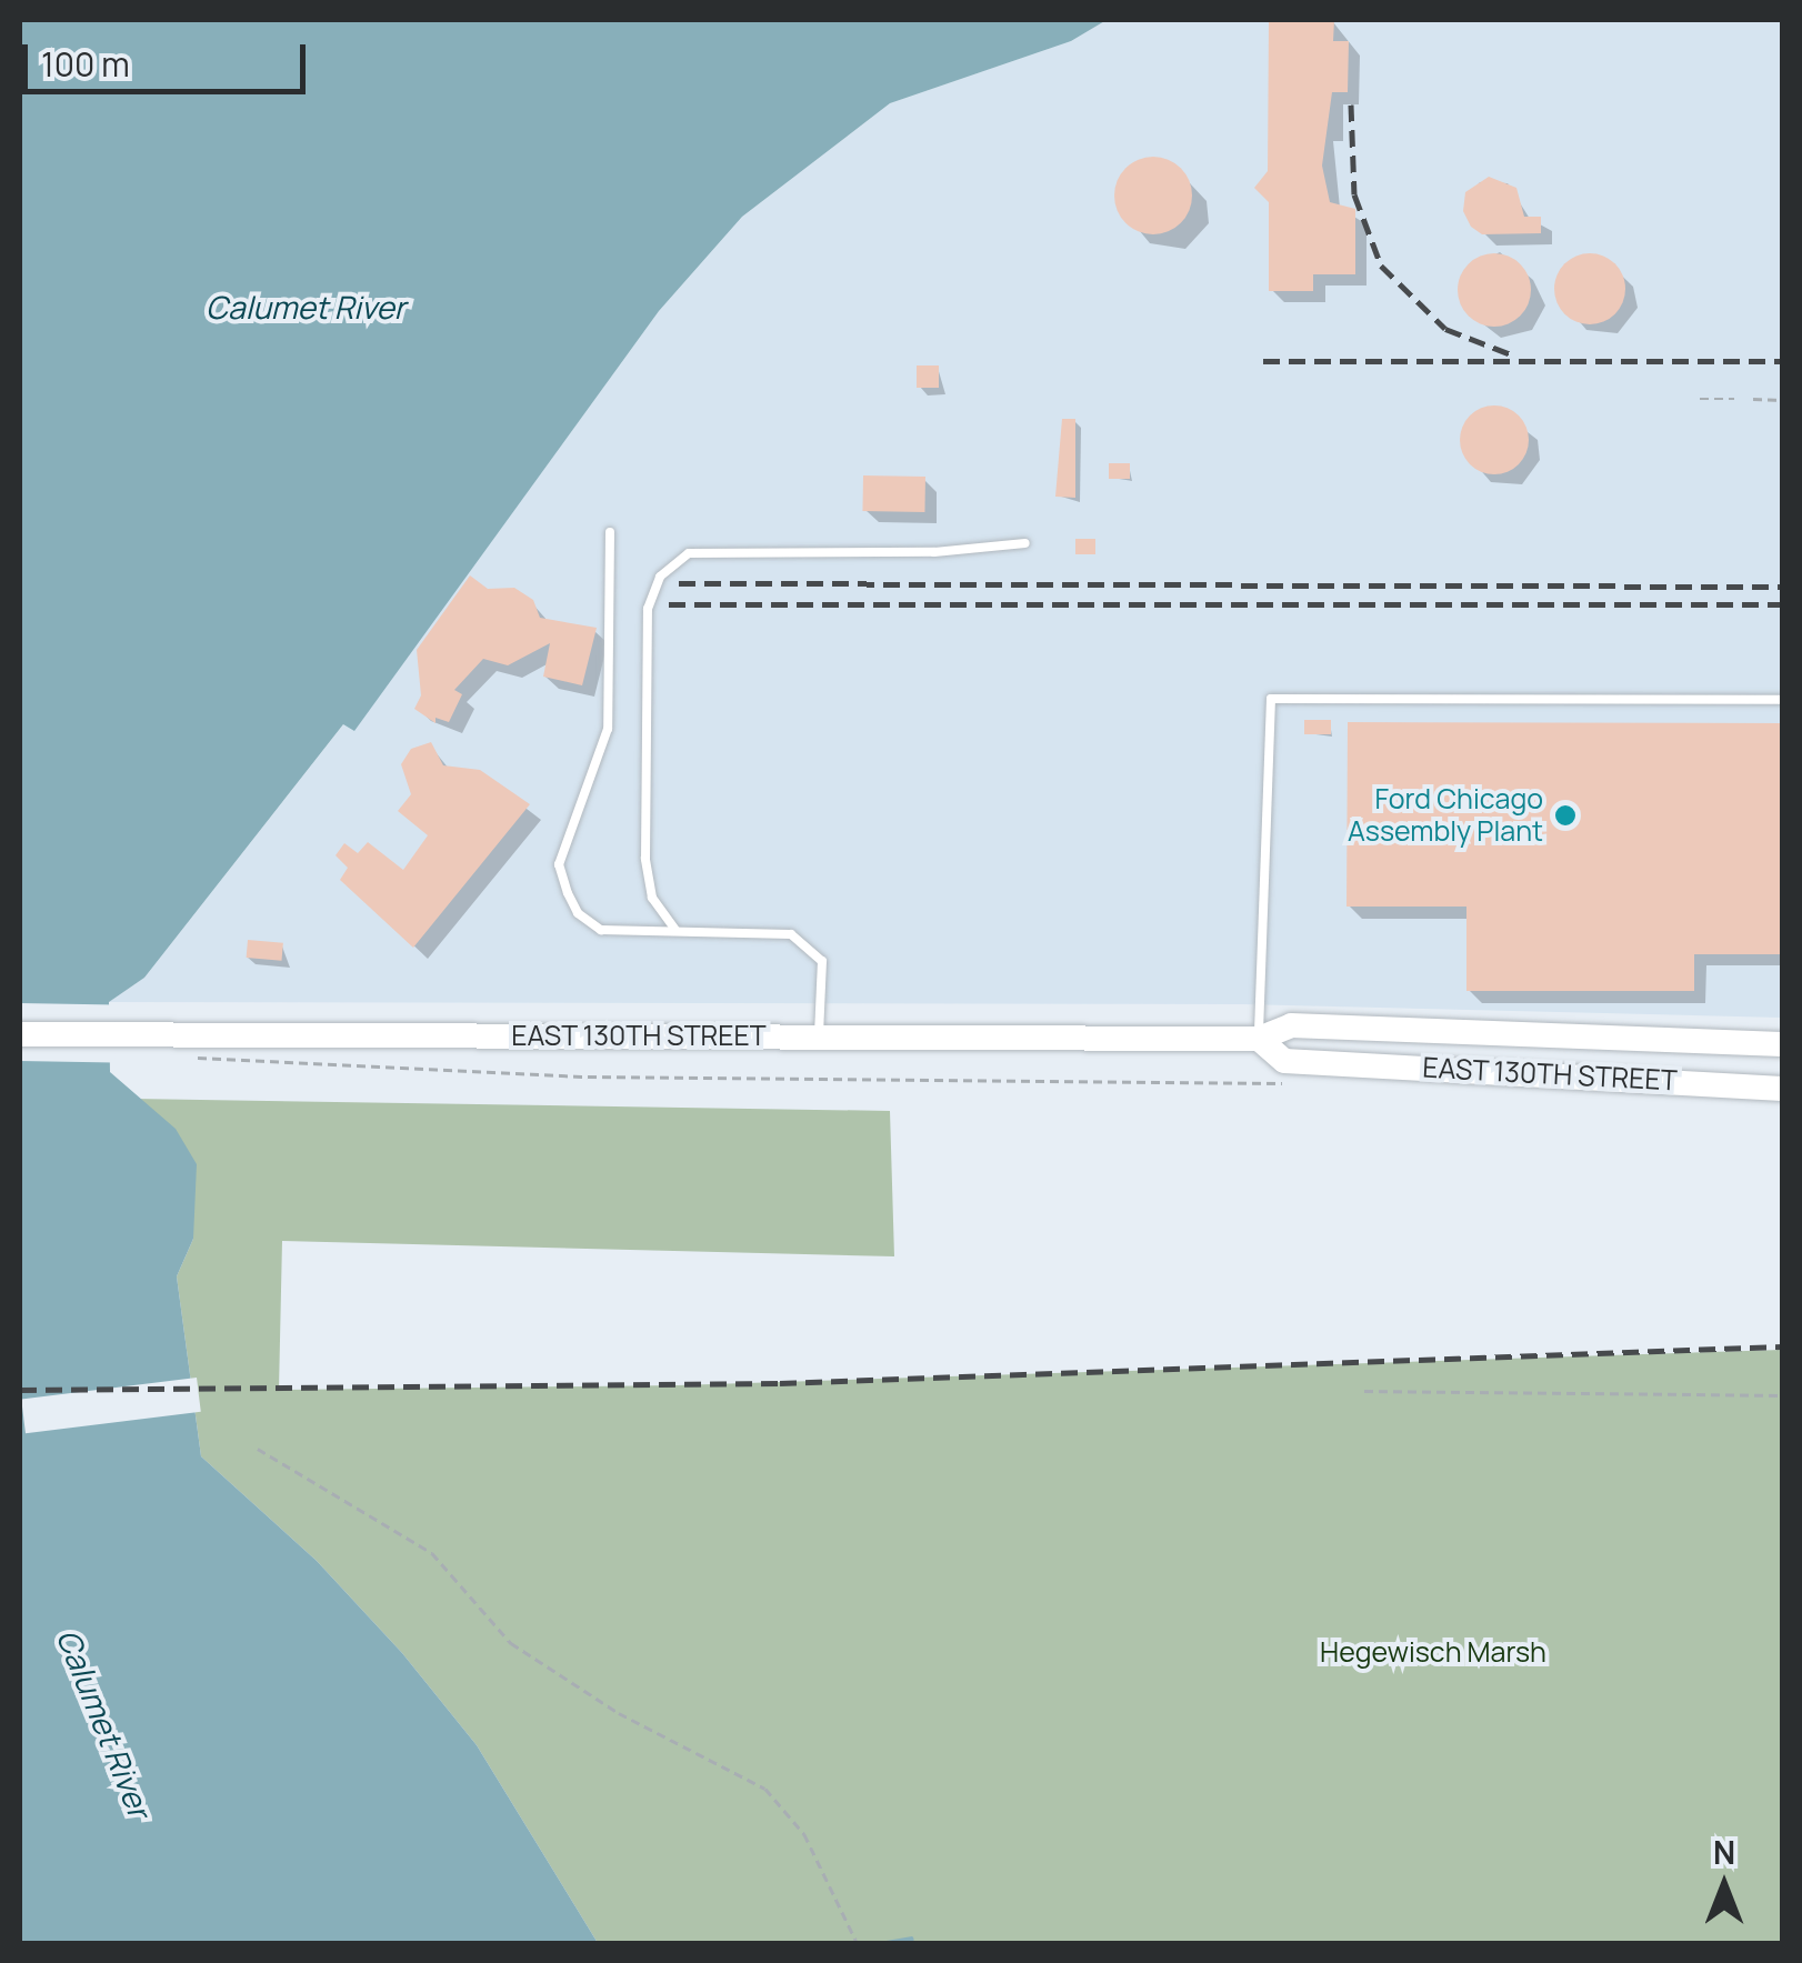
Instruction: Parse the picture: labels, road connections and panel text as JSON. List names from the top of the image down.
{
  "streets": {
    "main road": ["EAST 130TH STREET"]
  },
  "water": ["Calumet River"],
  "parks": ["Hegewisch Marsh"],
  "places": ["Ford Chicago Assembly Plant"],
  "scale_bar": "100 m",
  "north": "top"
}
